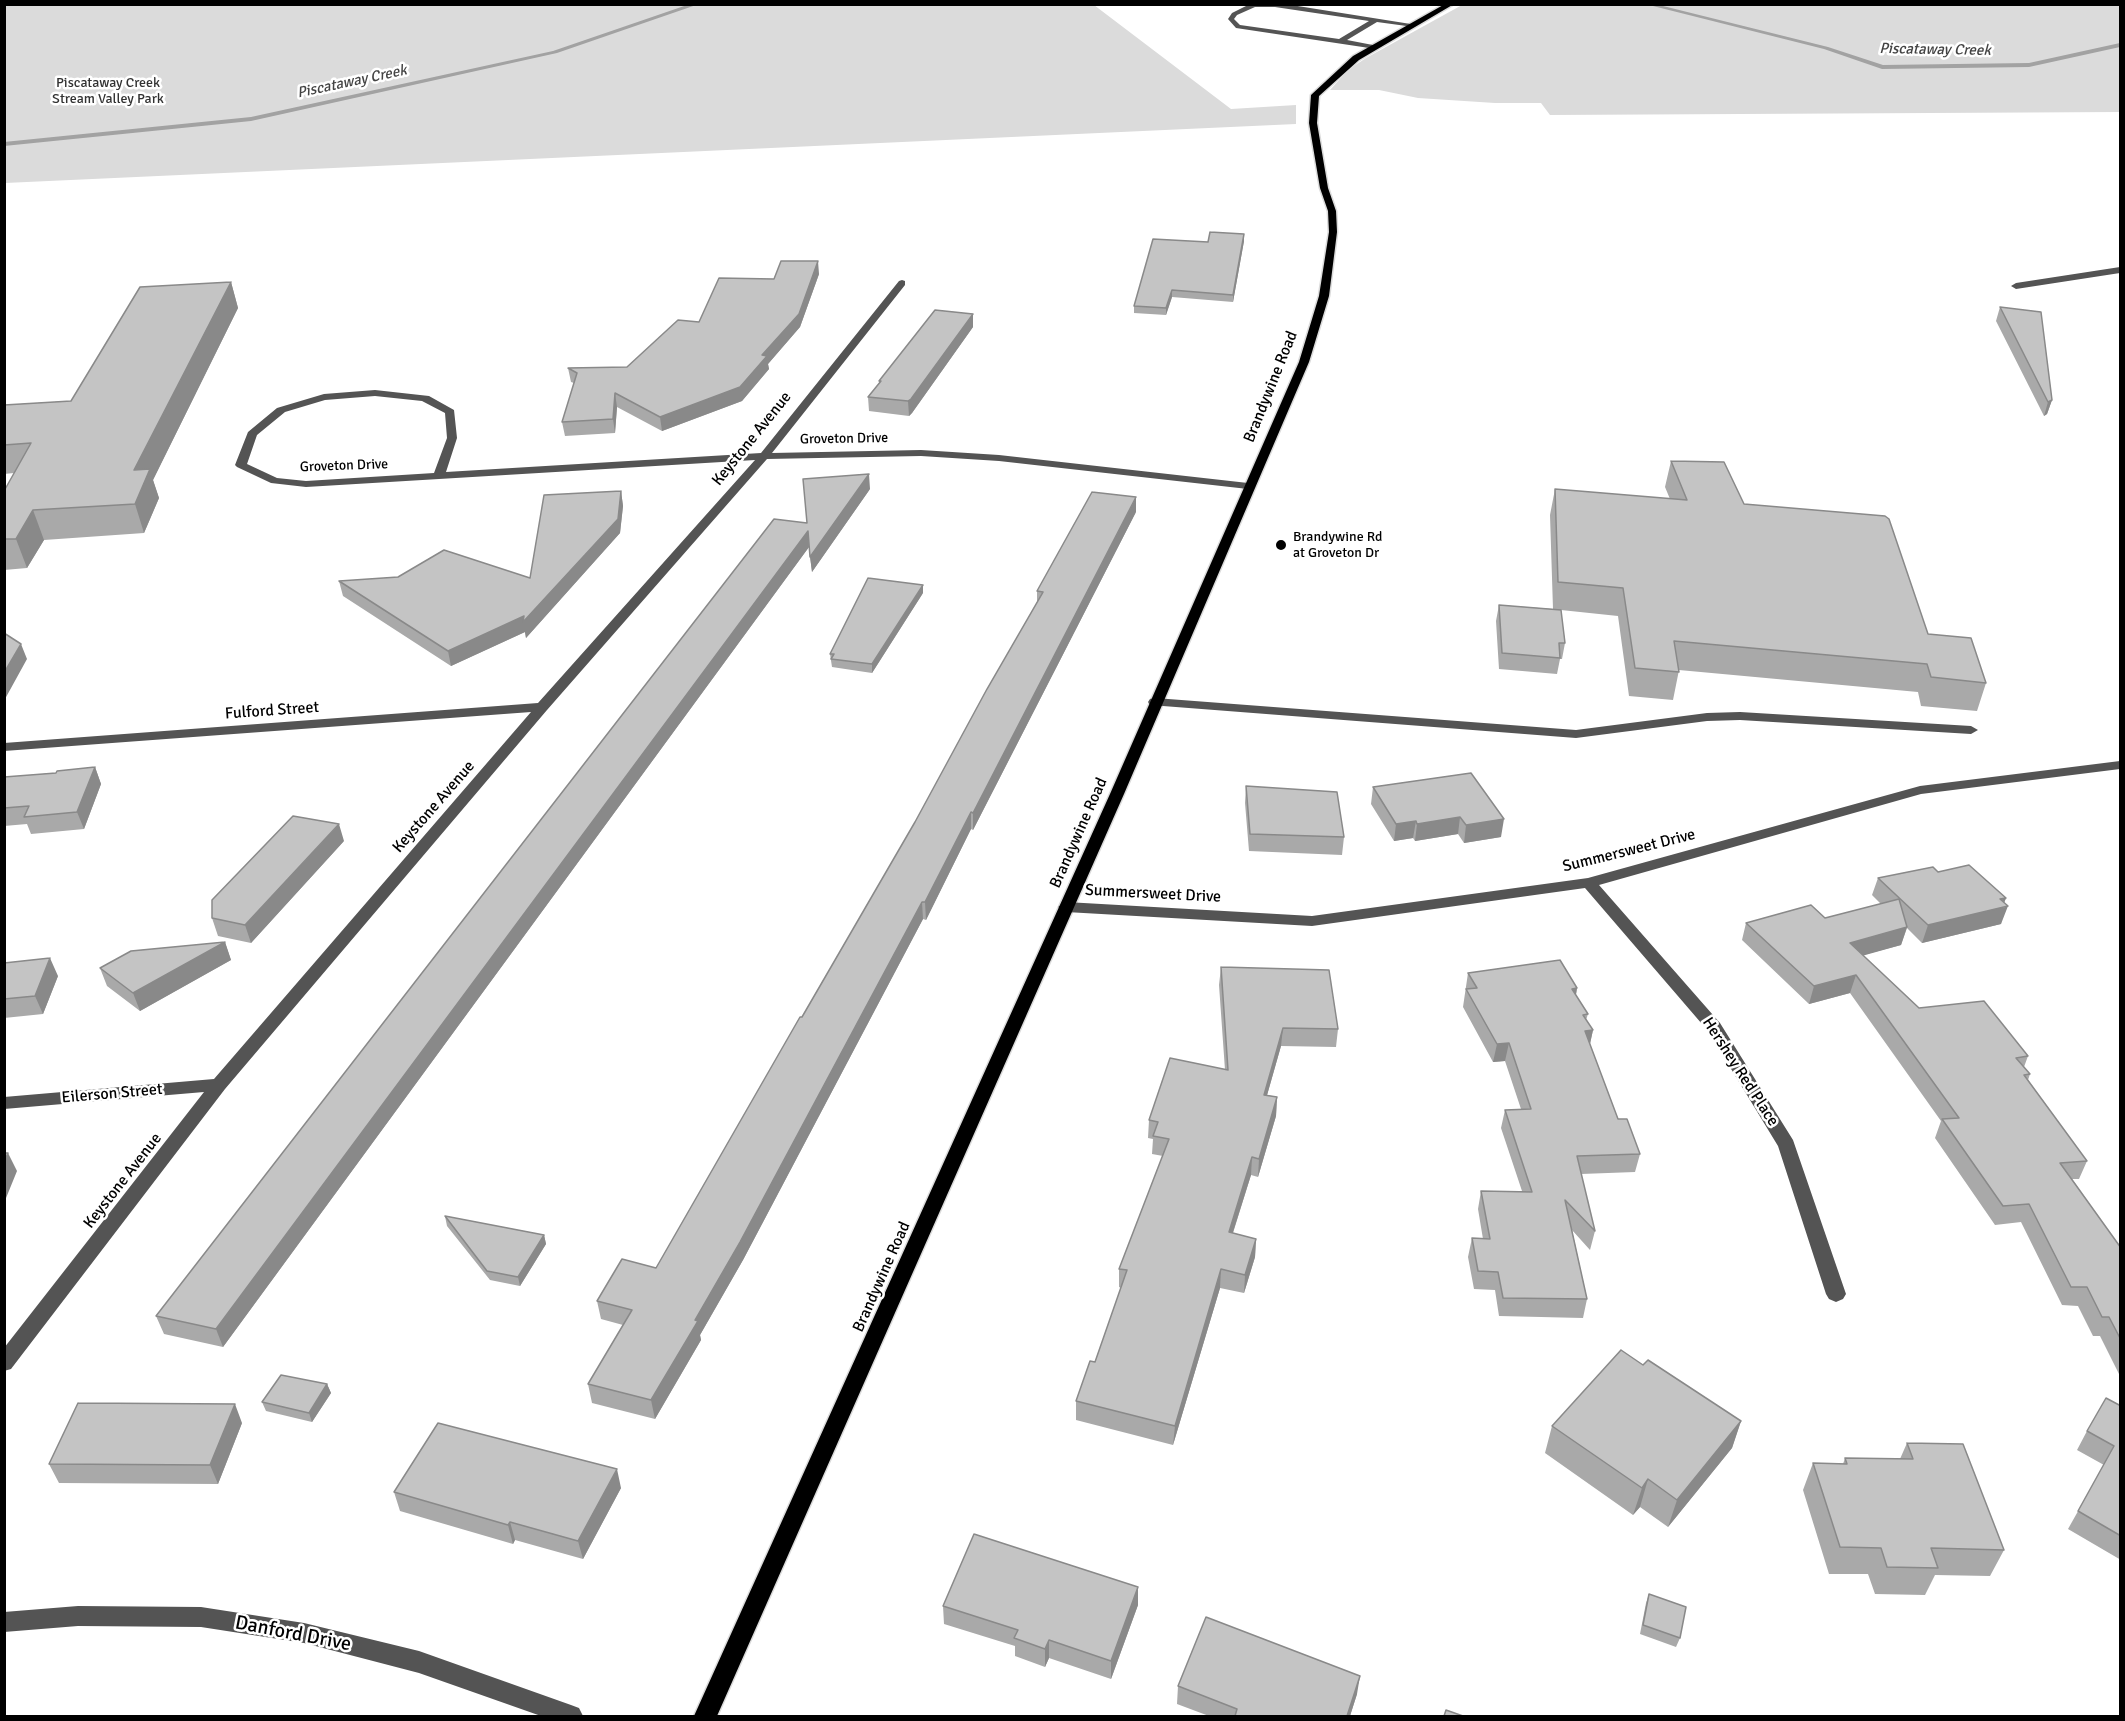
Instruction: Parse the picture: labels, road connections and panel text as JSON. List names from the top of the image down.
{
  "streets": {
    "main road": ["Brandywine Road"],
    "street": [
      "Keystone Avenue",
      "Groveton Drive",
      "Fulford Street",
      "Summersweet Drive",
      "Hershey Red Place",
      "Eilerson Street",
      "Danford Drive"
    ]
  },
  "crossings": [
    ["Brandywine Road", "Groveton Drive"],
    ["Brandywine Road", "Summersweet Drive"],
    ["Keystone Avenue", "Groveton Drive"],
    ["Keystone Avenue", "Fulford Street"],
    ["Keystone Avenue", "Eilerson Street"],
    ["Summersweet Drive", "Hershey Red Place"]
  ],
  "water": ["Piscataway Creek"],
  "parks": ["Piscataway Creek Stream Valley Park"],
  "places": ["Brandywine Rd at Groveton Dr"]
}
